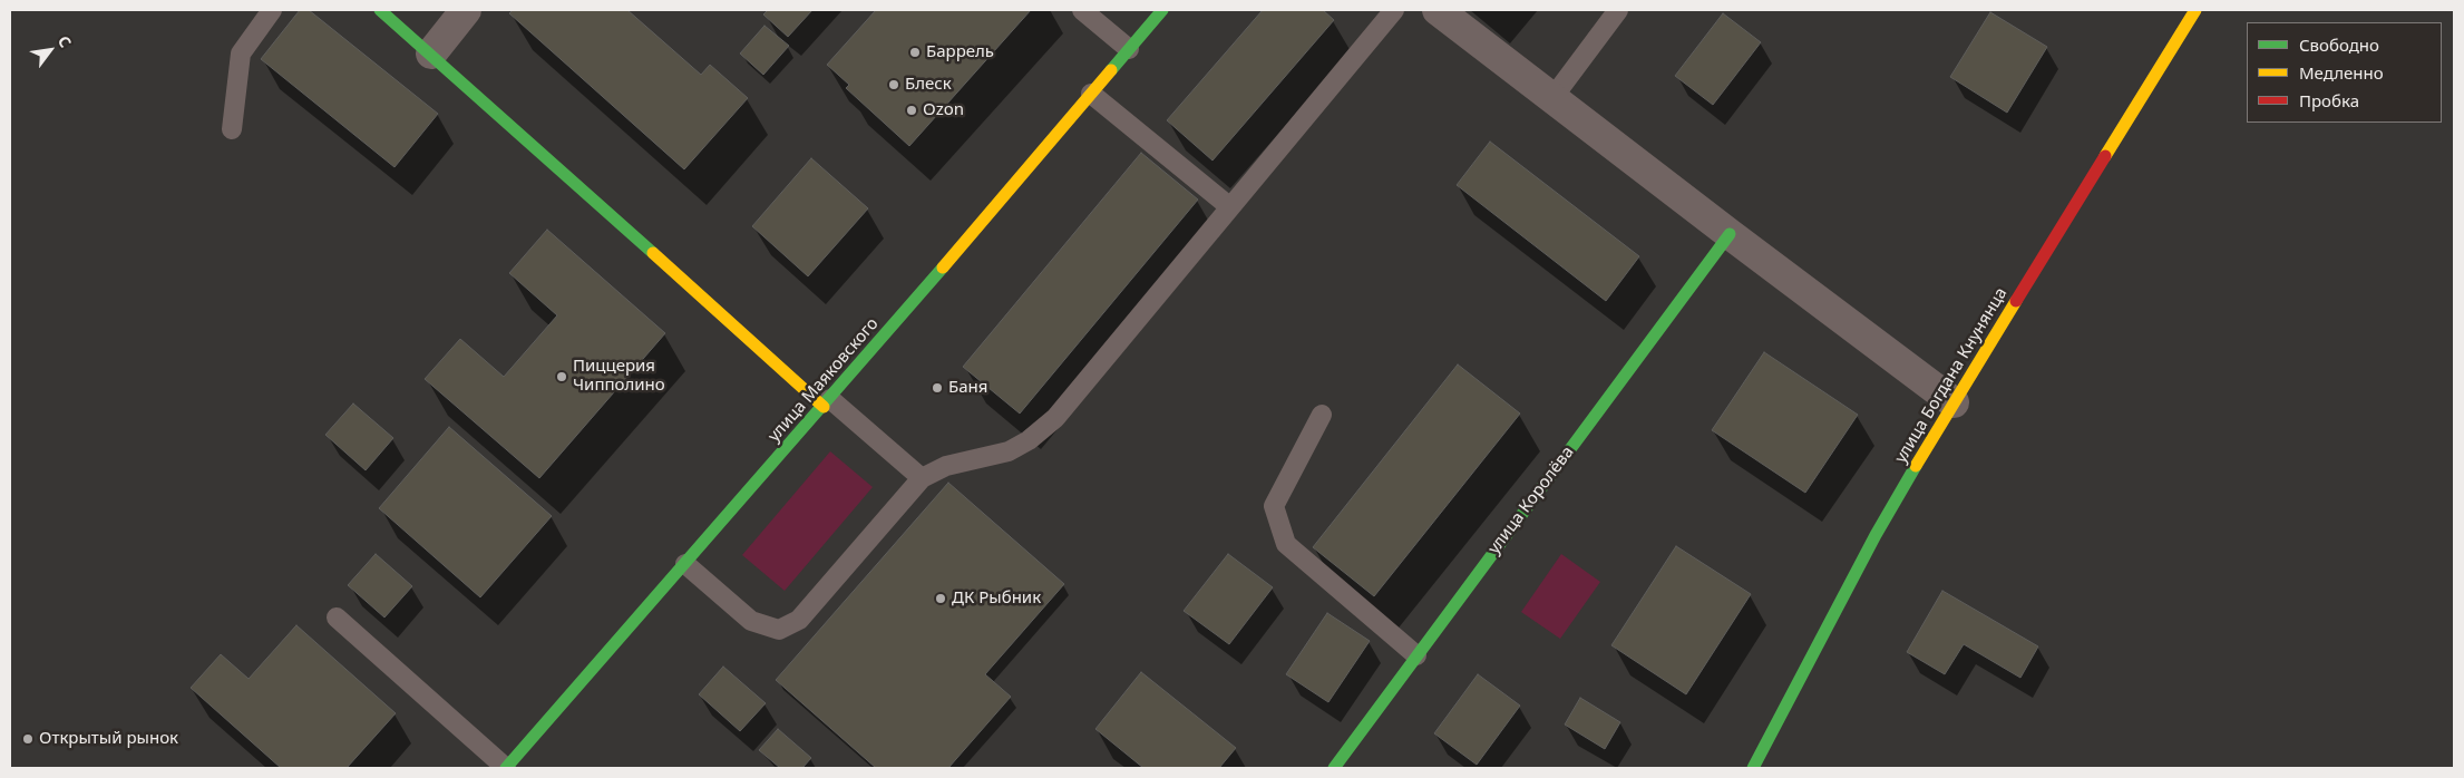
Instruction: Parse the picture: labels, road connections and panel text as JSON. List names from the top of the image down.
{
  "streets": {
    "street": ["улица Богдана Кнунянца", "улица Маяковского", "улица Королёва"]
  },
  "places": [
    "Баррель",
    "Блеск",
    "Ozon",
    "Пиццерия Чипполино",
    "Баня",
    "ДК Рыбник",
    "Открытый рынок"
  ],
  "legend": ["Свободно", "Медленно", "Пробка"],
  "north": "top right"
}
